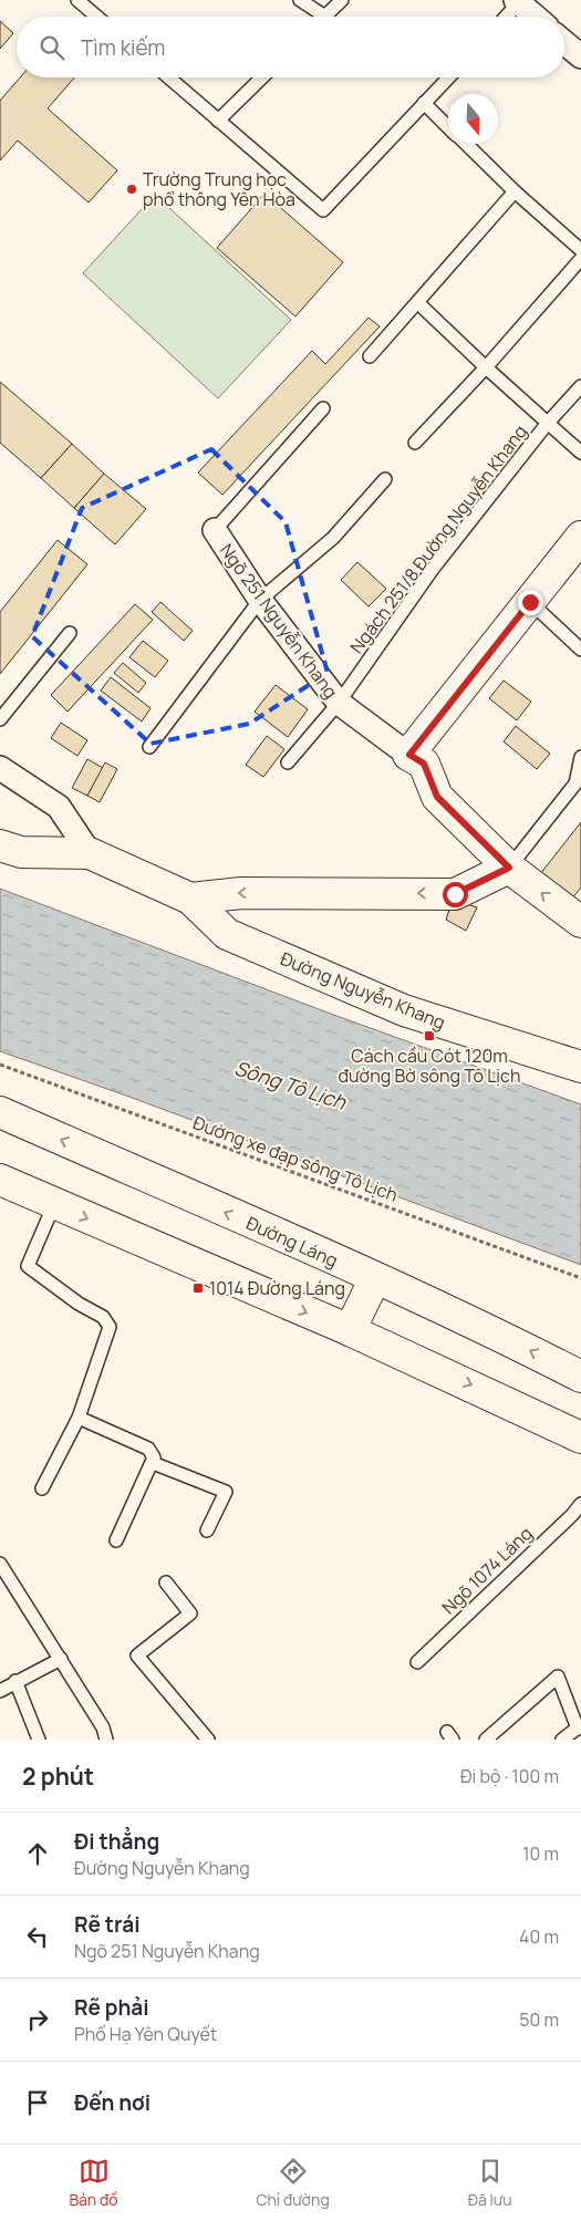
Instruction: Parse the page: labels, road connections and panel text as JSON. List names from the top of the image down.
{
  "streets": {
    "main road": ["Ngõ 251 Nguyễn Khang", "Đường Nguyễn Khang", "Đường Láng"],
    "lane": ["Ngách 251/8 Đường Nguyễn Khang", "Ngõ 1074 Láng"],
    "path": ["Đường xe đạp sông Tô Lịch"]
  },
  "crossings": [
    ["Ngách 251/8 Đường Nguyễn Khang", "Ngõ 251 Nguyễn Khang"]
  ],
  "water": ["Sông Tô Lịch"],
  "places": {
    "other": ["Trường Trung học phổ thông Yên Hòa"],
    "transit": ["Cách cầu Cót 120m đường Bờ sông Tô Lịch", "1014 Đường Láng"]
  },
  "north": "bottom",
  "page": {
    "search": "Tìm kiếm",
    "heading": ["2 phút", "Đi bộ · 100 m"],
    "list": [
      ["Đi thẳng", "Đường Nguyễn Khang", "10 m"],
      ["Rẽ trái", "Ngõ 251 Nguyễn Khang", "40 m"],
      ["Rẽ phải", "Phố Hạ Yên Quyết", "50 m"],
      "Đến nơi"
    ],
    "nav": ["Bản đồ", "Chỉ đường", "Đã lưu"]
  }
}
